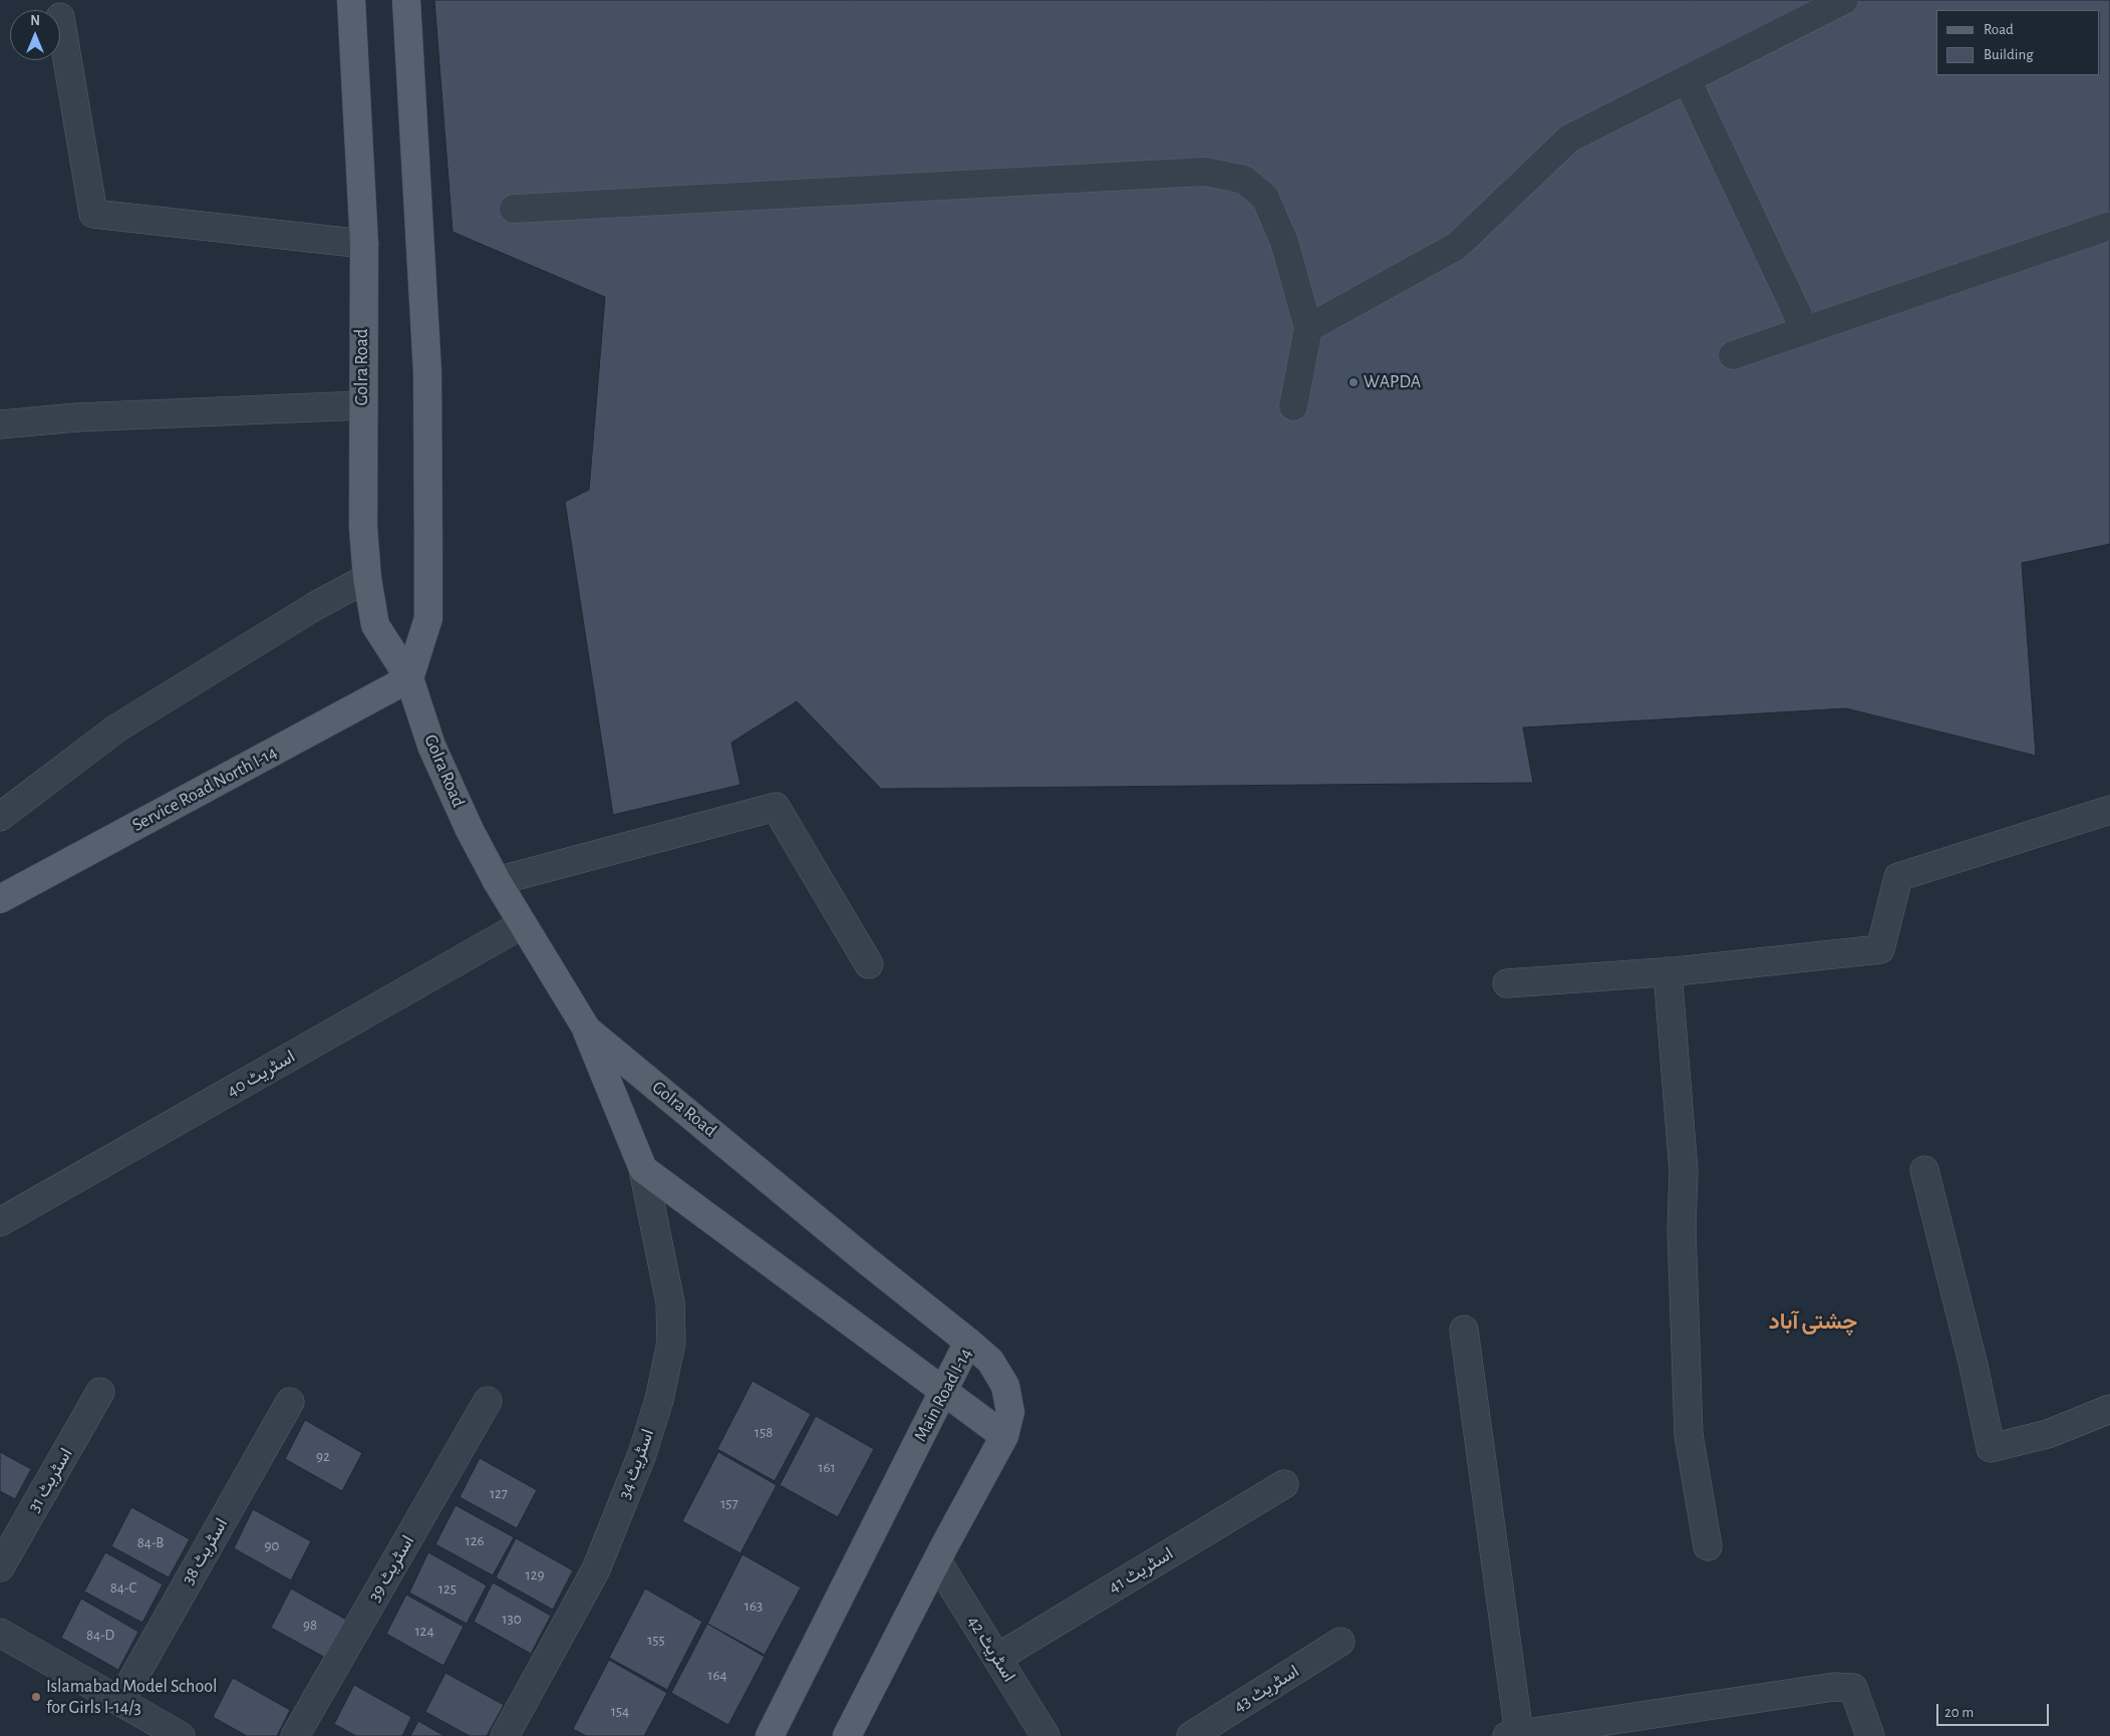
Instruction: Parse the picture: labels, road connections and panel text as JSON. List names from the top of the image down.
{
  "streets": {
    "main road": ["Golra Road", "Service Road North I-14", "Main Road I-14"],
    "street": [
      "اسٹریٹ 40",
      "اسٹریٹ 34",
      "اسٹریٹ 31",
      "اسٹریٹ 38",
      "اسٹریٹ 39",
      "اسٹریٹ 41",
      "اسٹریٹ 42",
      "اسٹریٹ 43"
    ]
  },
  "crossings": [
    ["Golra Road", "Service Road North I-14"],
    ["Golra Road", "اسٹریٹ 40"],
    ["Golra Road", "Main Road I-14"],
    ["Main Road I-14", "اسٹریٹ 42"],
    ["اسٹریٹ 41", "اسٹریٹ 42"]
  ],
  "districts": ["چشتی آباد"],
  "places": ["WAPDA", "Islamabad Model School for Girls I-14/3"],
  "house_numbers": [
    "158",
    "92",
    "161",
    "127",
    "157",
    "126",
    "84-B",
    "90",
    "129",
    "84-C",
    "125",
    "163",
    "130",
    "98",
    "124",
    "84-D",
    "155",
    "164",
    "154"
  ],
  "legend": ["Road", "Building"],
  "scale_bar": "20 m",
  "north": "top"
}
